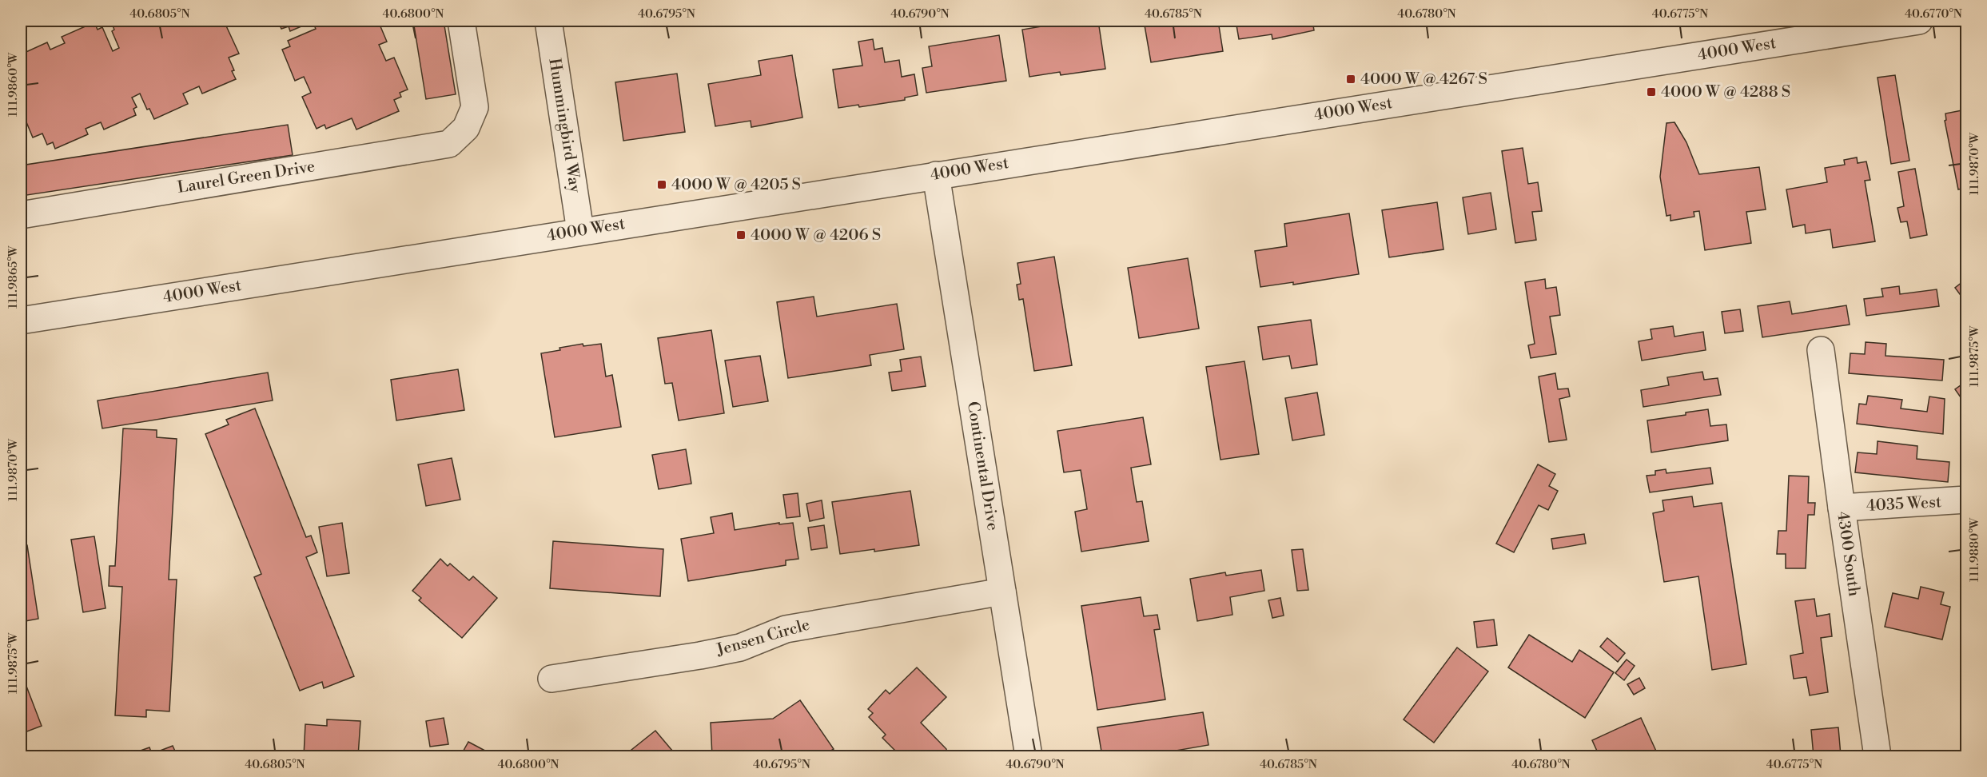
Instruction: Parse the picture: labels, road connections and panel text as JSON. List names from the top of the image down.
{
  "streets": {
    "street": [
      "4000 West",
      "Hummingbird Way",
      "Laurel Green Drive",
      "Continental Drive",
      "4035 West",
      "4300 South",
      "Jensen Circle"
    ]
  },
  "crossings": [
    ["4000 West", "Hummingbird Way"],
    ["4000 West", "Continental Drive"],
    ["Continental Drive", "Jensen Circle"],
    ["4035 West", "4300 South"]
  ],
  "places": {
    "transit": [
      "4000 W @ 4267 S",
      "4000 W @ 4288 S",
      "4000 W @ 4205 S",
      "4000 W @ 4206 S"
    ]
  },
  "coordinates": [
    "40.6805°N",
    "40.6800°N",
    "40.6795°N",
    "40.6790°N",
    "40.6785°N",
    "40.6780°N",
    "40.6775°N",
    "40.6770°N",
    "111.9860°W",
    "111.9870°W",
    "111.9865°W",
    "111.9875°W",
    "111.9880°W"
  ]
}
